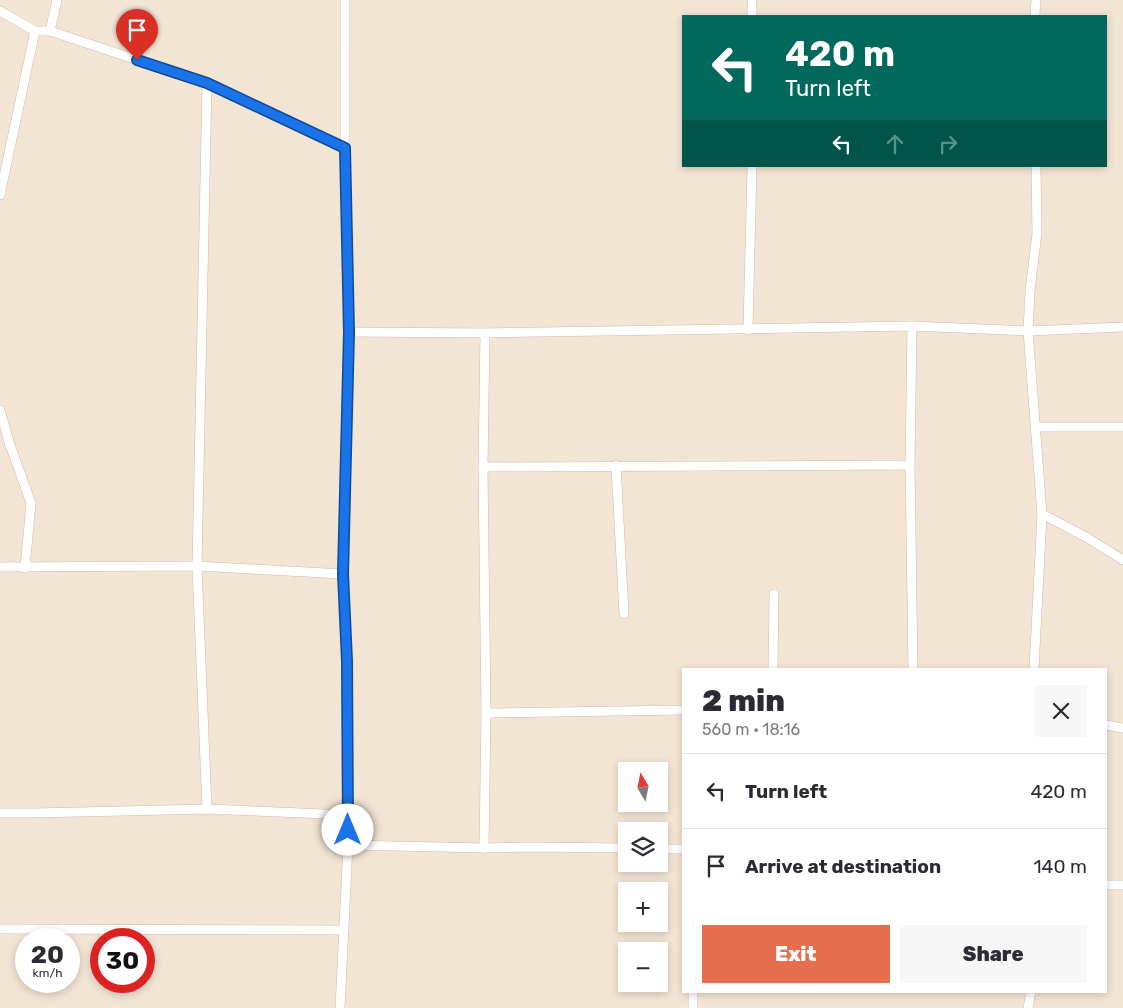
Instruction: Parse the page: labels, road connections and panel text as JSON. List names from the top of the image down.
{
  "north": "top",
  "page": {
    "turn": ["420 m", "Turn left"],
    "heading": ["2 min", "560 m · 18:16"],
    "list": [
      {
        "name": "Turn left",
        "value": "420 m"
      },
      {
        "name": "Arrive at destination",
        "value": "140 m"
      }
    ],
    "map_buttons": ["+", "−"],
    "buttons": ["Exit", "Share"],
    "speed": "20 km/h",
    "limit": "30"
  }
}
